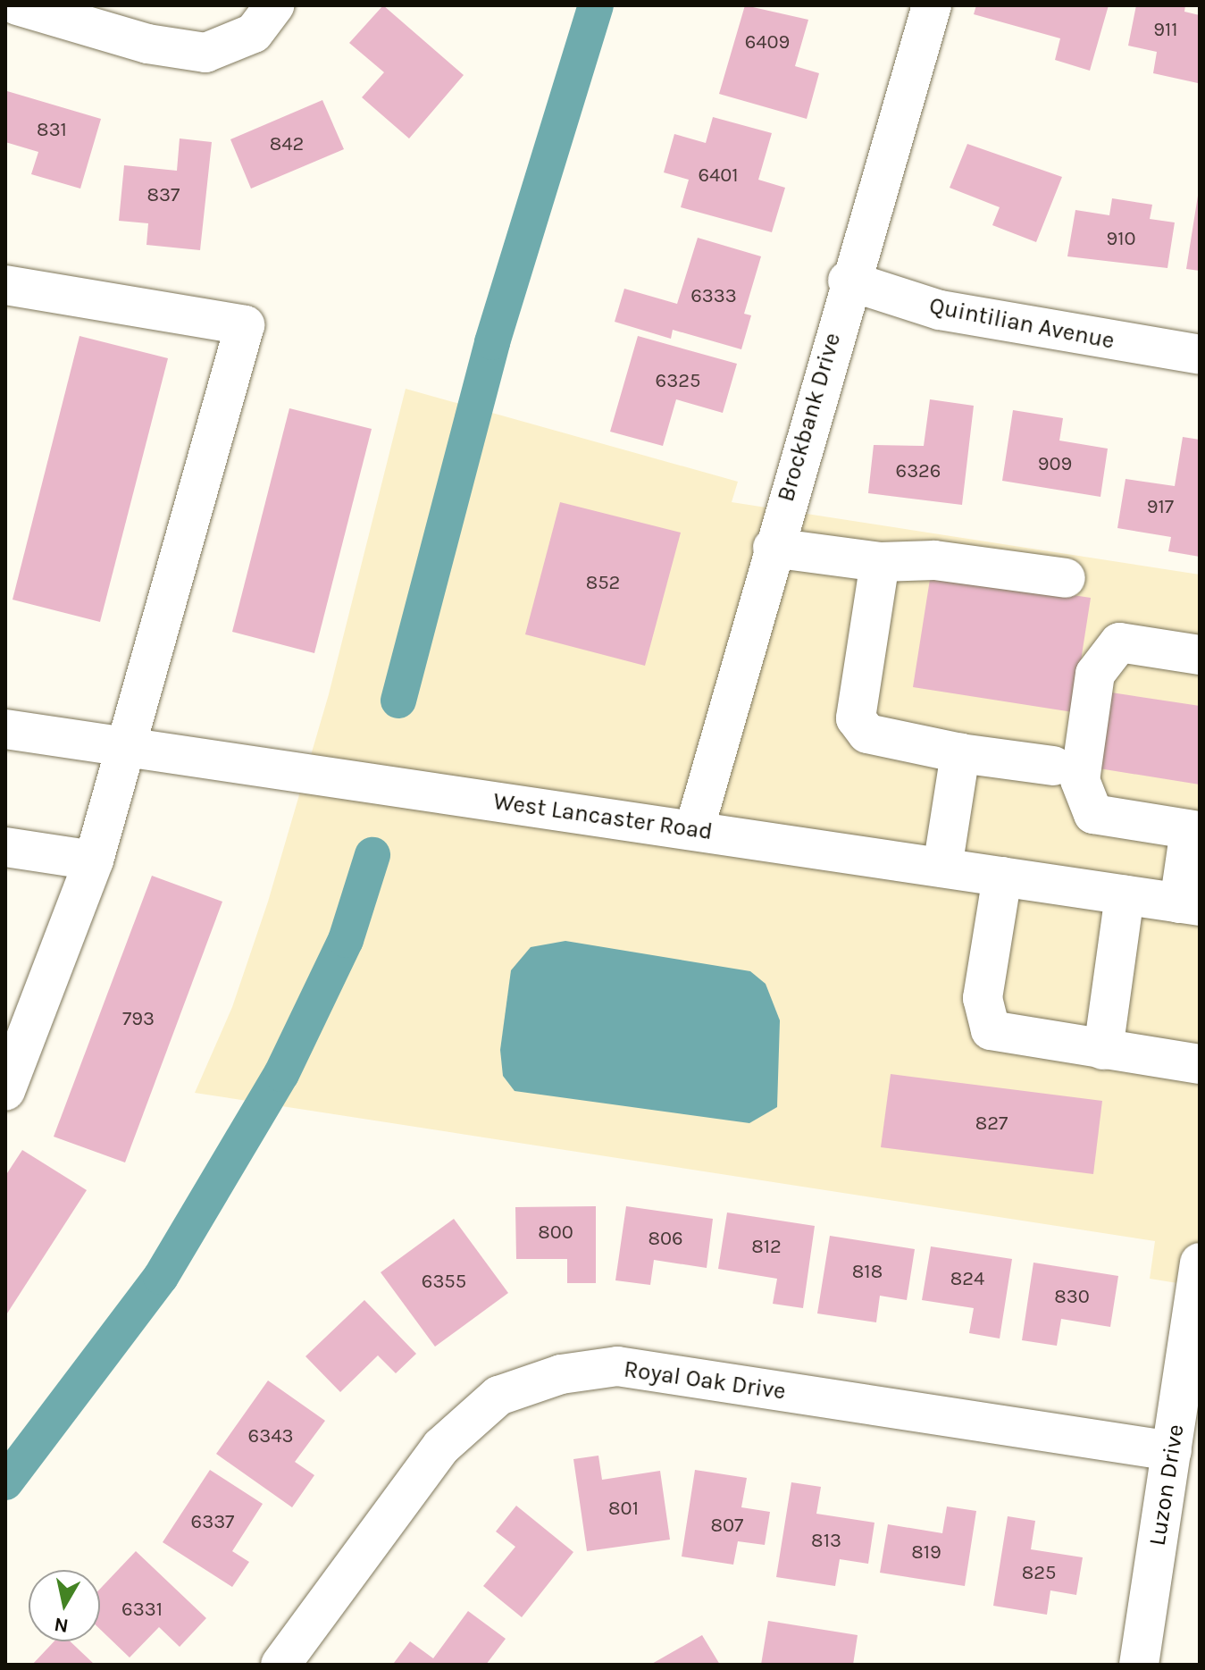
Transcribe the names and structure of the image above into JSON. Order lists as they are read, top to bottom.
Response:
{
  "streets": {
    "street": [
      "Quintilian Avenue",
      "Brockbank Drive",
      "West Lancaster Road",
      "Royal Oak Drive",
      "Luzon Drive"
    ]
  },
  "crossings": [
    ["Quintilian Avenue", "Brockbank Drive"],
    ["Brockbank Drive", "West Lancaster Road"],
    ["Royal Oak Drive", "Luzon Drive"]
  ],
  "house_numbers": [
    "911",
    "6409",
    "831",
    "842",
    "6401",
    "837",
    "910",
    "6333",
    "6325",
    "909",
    "6326",
    "917",
    "852",
    "793",
    "827",
    "800",
    "806",
    "812",
    "818",
    "824",
    "6355",
    "830",
    "6343",
    "801",
    "6337",
    "807",
    "813",
    "819",
    "825",
    "6331"
  ],
  "north": "bottom"
}
